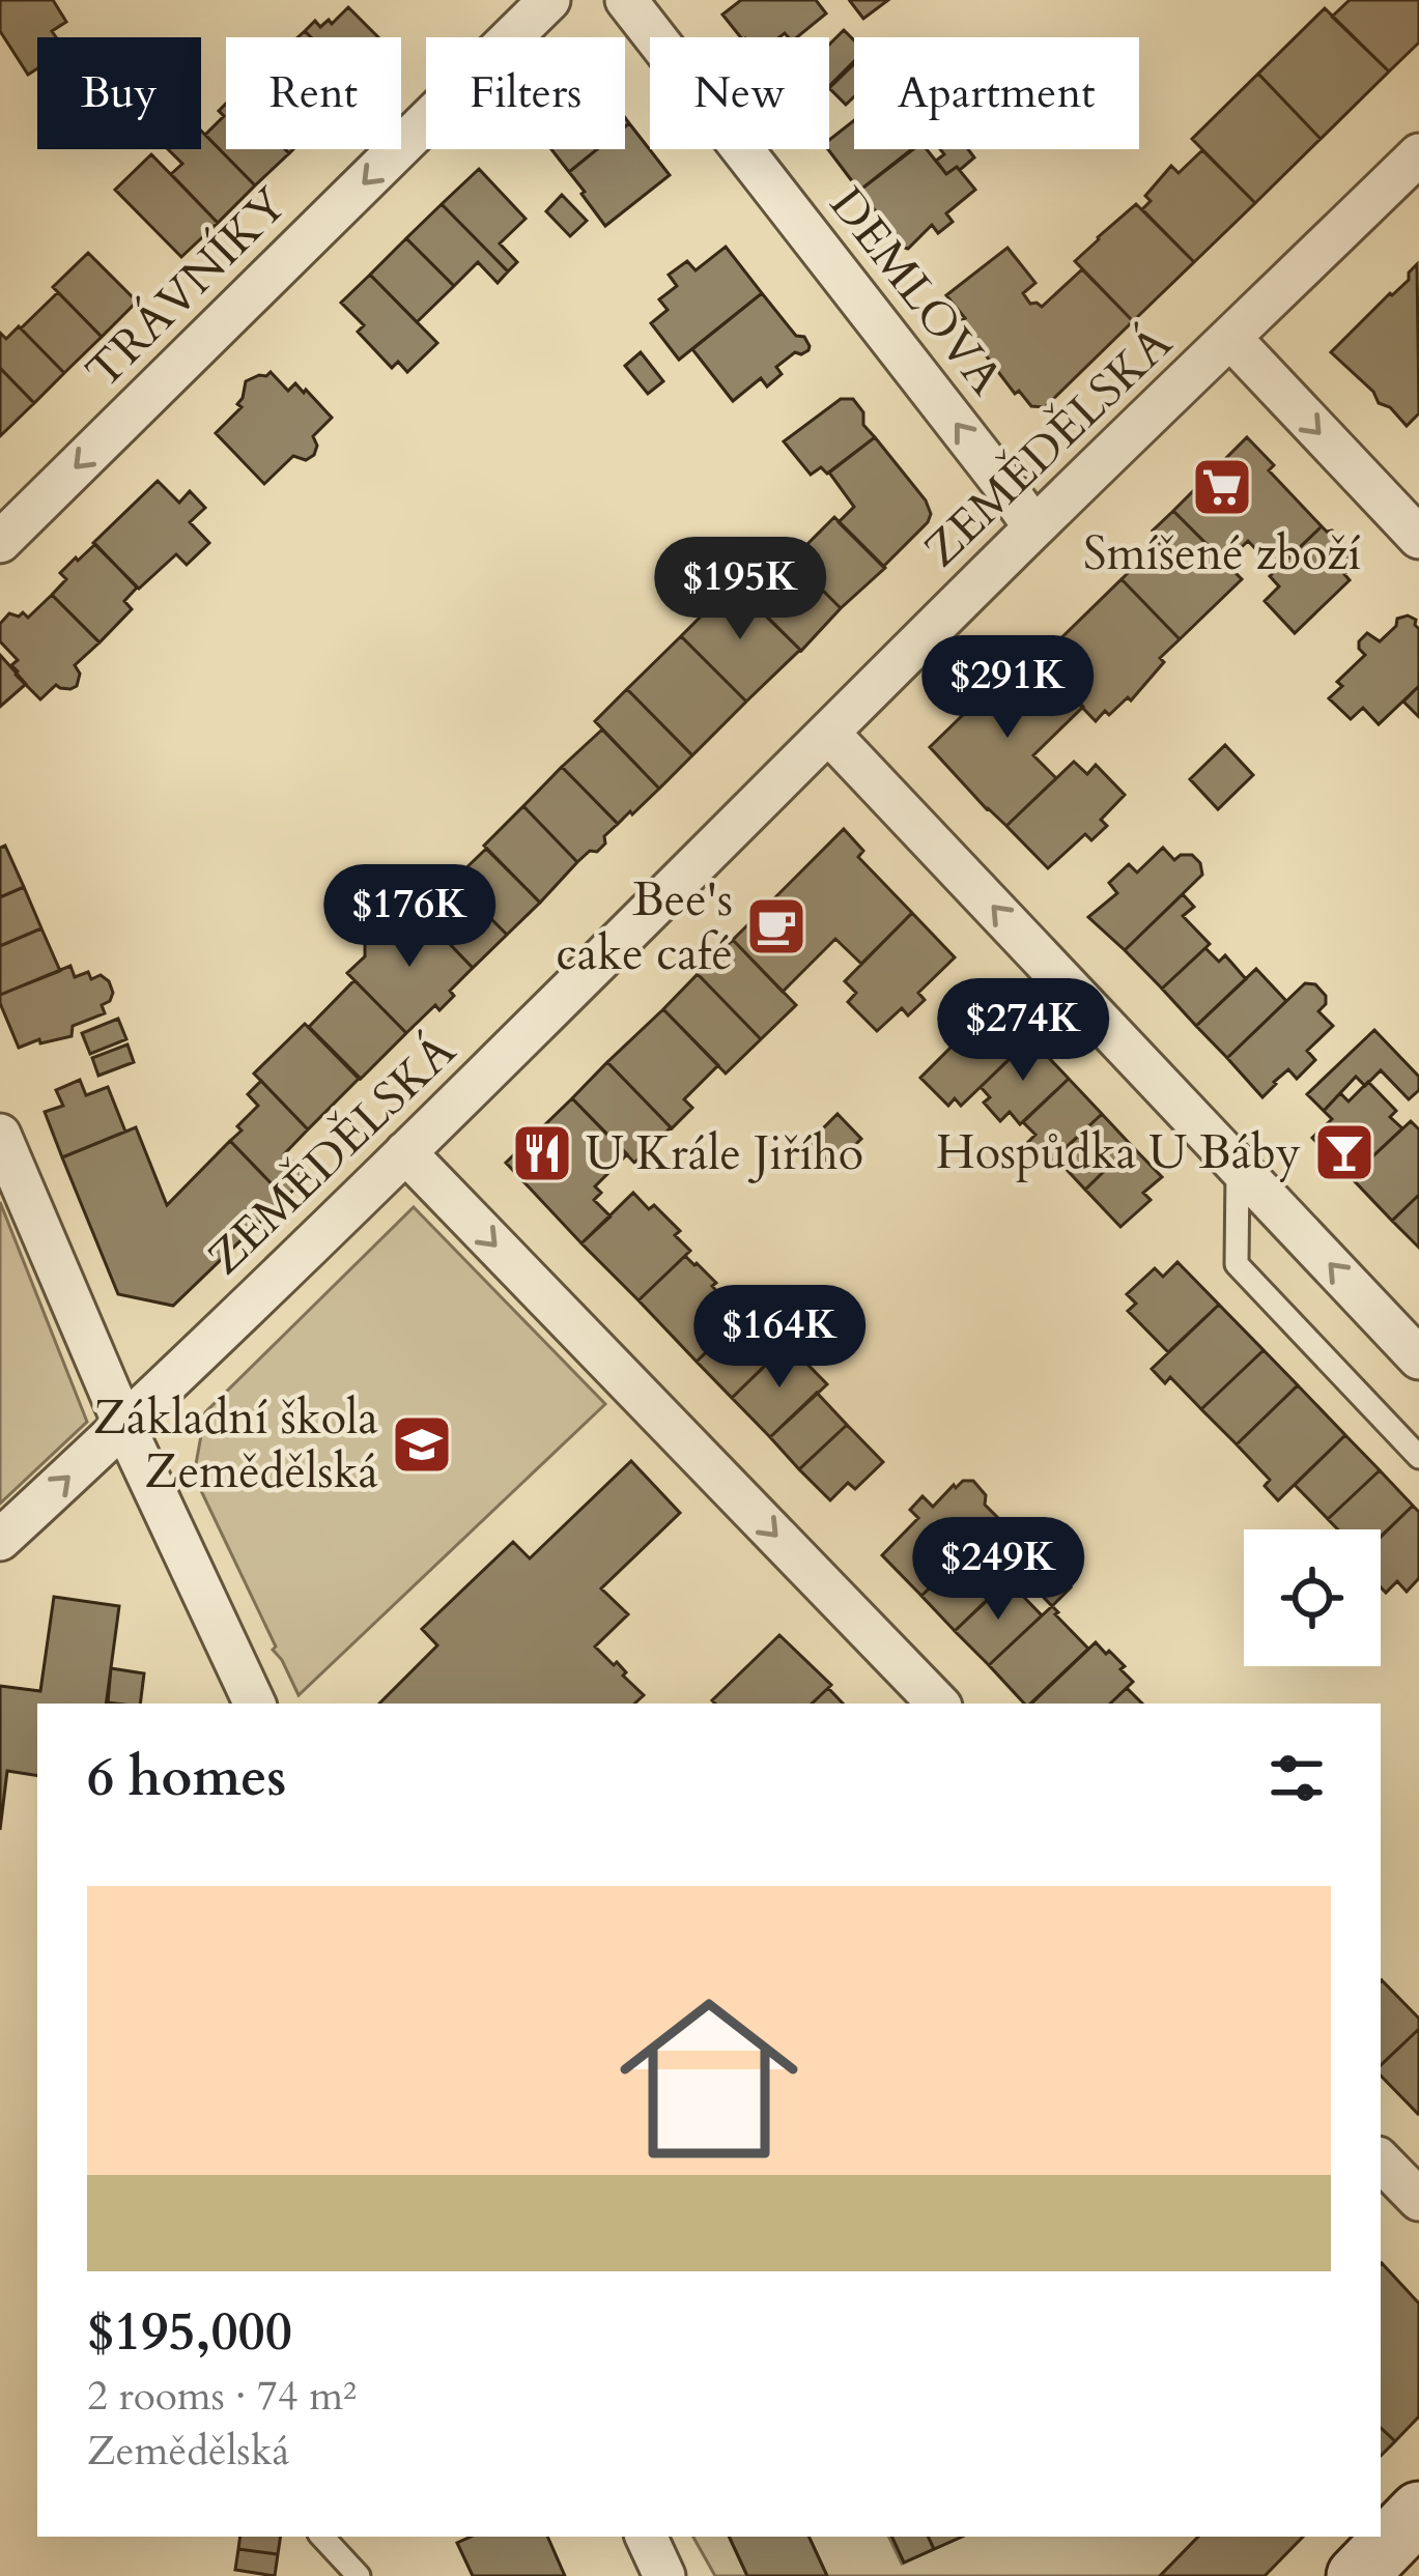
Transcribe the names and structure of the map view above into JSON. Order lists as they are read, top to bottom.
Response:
{
  "streets": {
    "street": ["TRÁVNÍKY", "DEMLOVA", "ZEMĚDĚLSKÁ"]
  },
  "crossings": [
    ["DEMLOVA", "ZEMĚDĚLSKÁ"]
  ],
  "one_way": ["TRÁVNÍKY", "DEMLOVA"],
  "places": {
    "supermarket": ["Smíšené zboží"],
    "cafe": ["Bee's cake café"],
    "bar": ["Hospůdka U Báby"],
    "restaurant": ["U Krále Jiřího"],
    "school or university": ["Základní škola Zemědělská"]
  },
  "page": {
    "chip": [
      "Buy",
      "Rent",
      "Filters",
      "New",
      "Apartment"
    ],
    "price": [
      "$195K",
      "$291K",
      "$176K",
      "$274K",
      "$164K",
      "$249K"
    ],
    "heading": "6 homes",
    "list": [
      {
        "name": "$195,000",
        "note": "2 rooms · 74 m² · Zemědělská"
      }
    ]
  }
}
